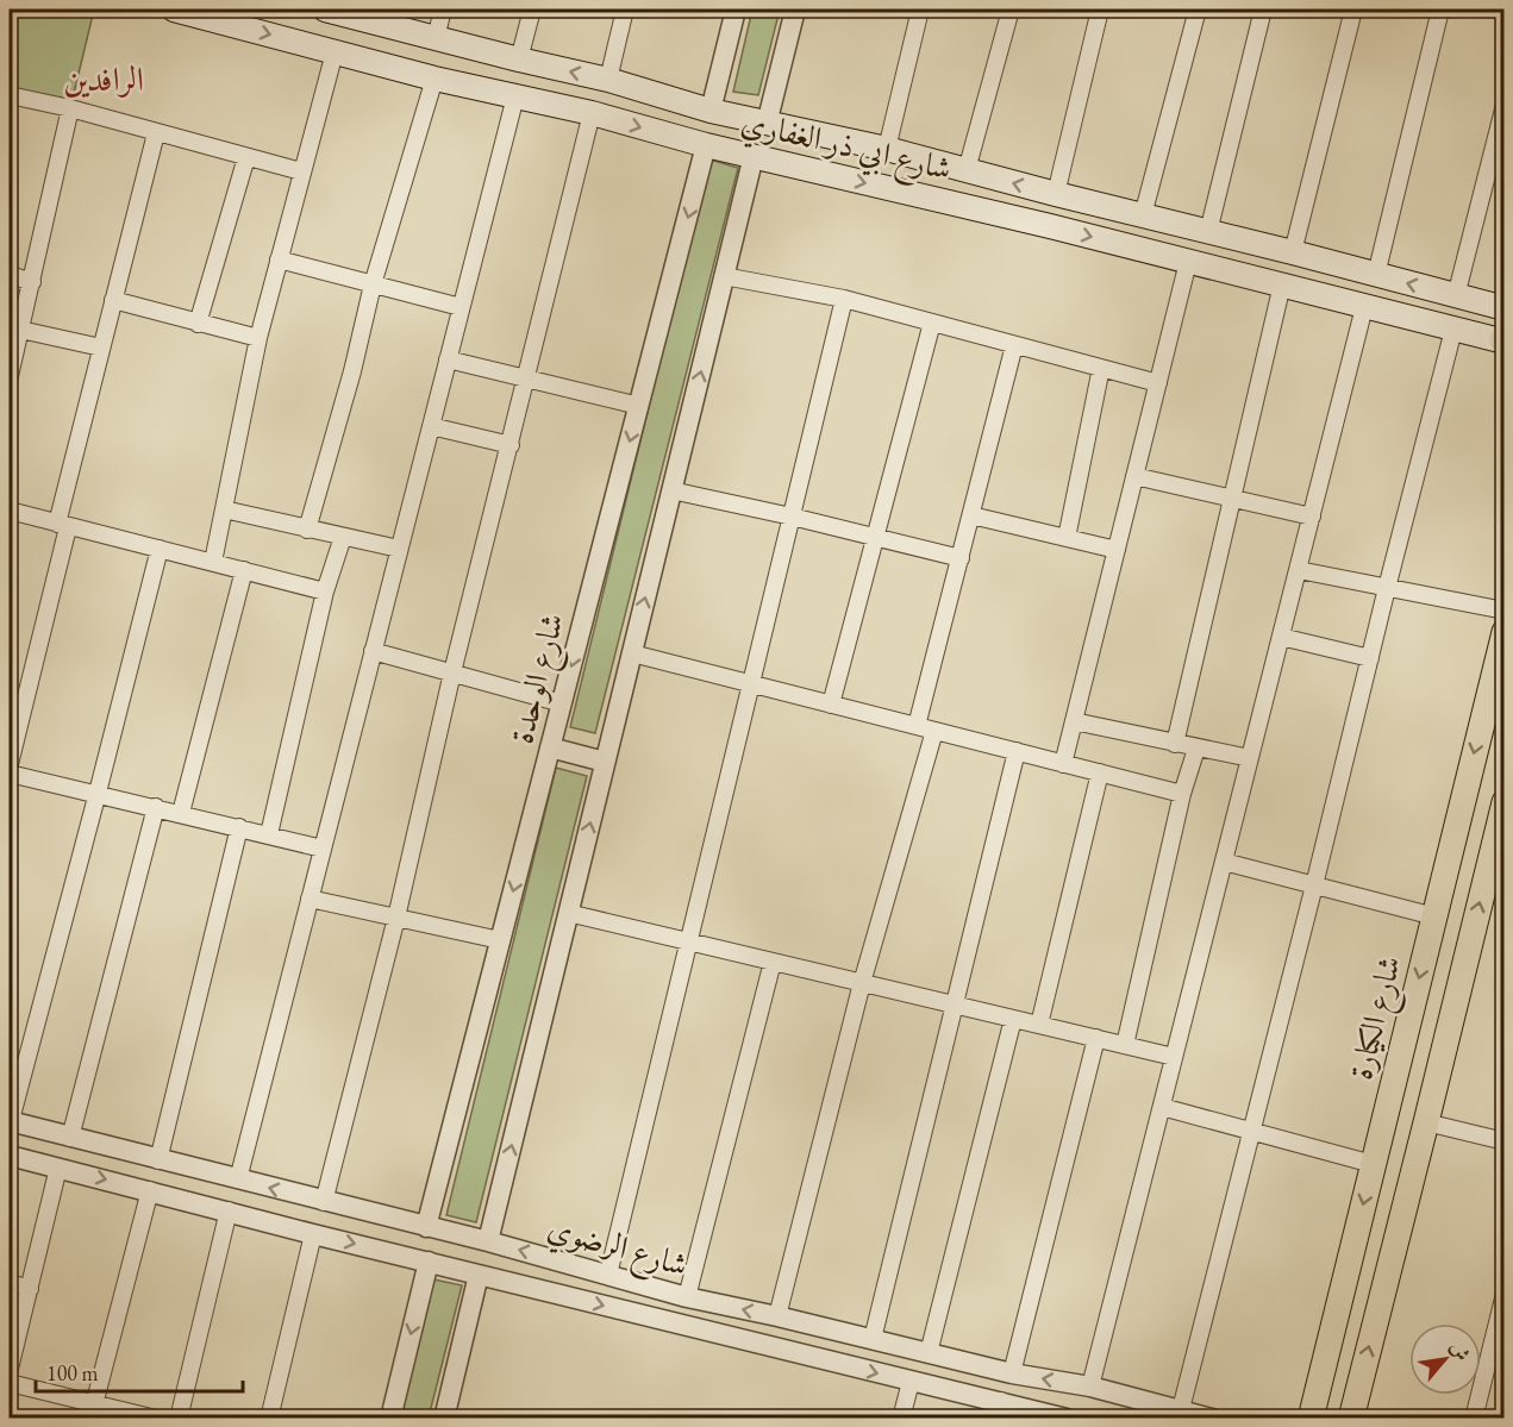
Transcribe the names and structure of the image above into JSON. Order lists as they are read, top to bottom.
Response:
{
  "streets": {
    "main road": ["شارع ابي ذر الغفاري", "شارع الكيارة"],
    "street": ["شارع الوحدة", "شارع الرضوي"]
  },
  "crossings": [
    ["شارع ابي ذر الغفاري", "شارع الوحدة"],
    ["شارع الوحدة", "شارع الرضوي"]
  ],
  "districts": ["الرافدين"],
  "scale_bar": "100 m",
  "north": "top right"
}
